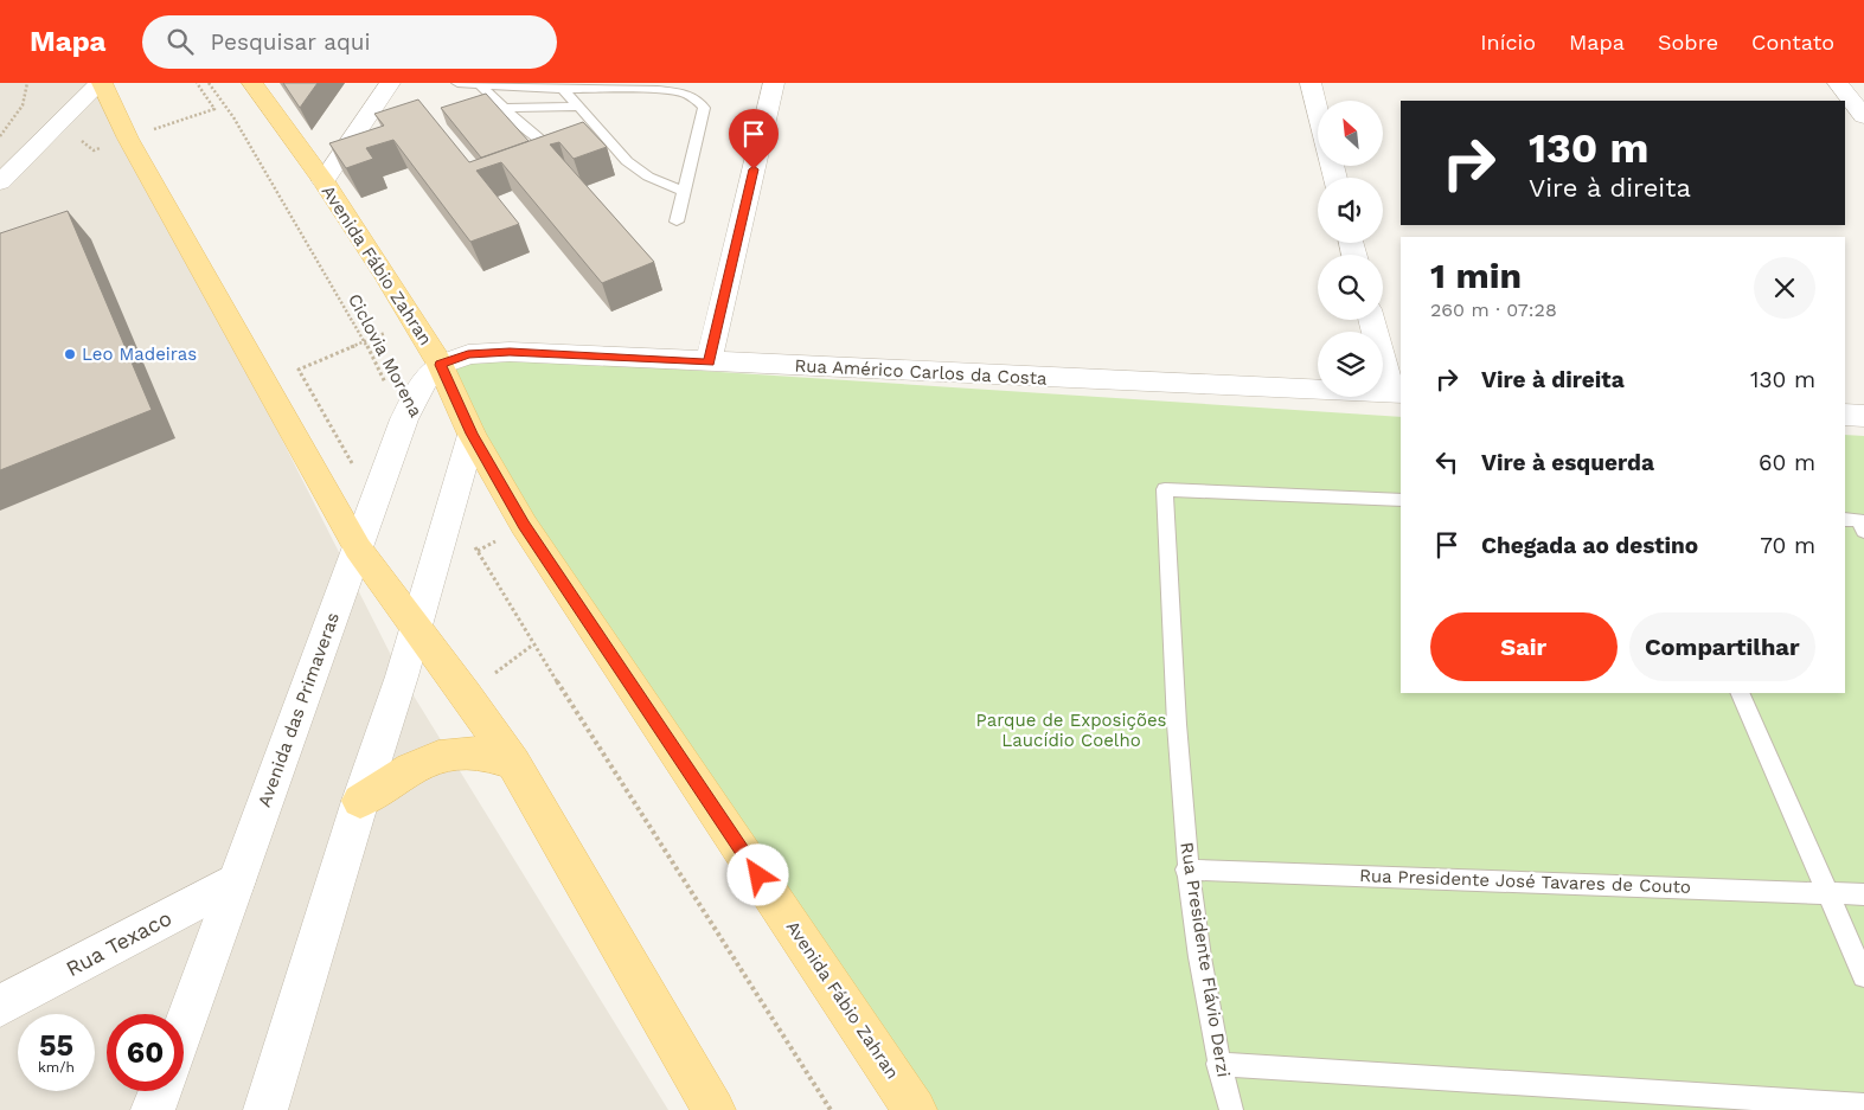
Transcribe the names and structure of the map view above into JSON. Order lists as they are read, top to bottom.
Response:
{
  "streets": {
    "main road": ["Avenida Fábio Zahran"],
    "street": ["Rua Américo Carlos da Costa", "Avenida das Primaveras", "Rua Texaco"],
    "lane": ["Rua Presidente José Tavares de Couto", "Rua Presidente Flávio Derzi"],
    "path": ["Ciclovia Morena"]
  },
  "crossings": [
    ["Avenida Fábio Zahran", "Rua Américo Carlos da Costa"],
    ["Avenida Fábio Zahran", "Avenida das Primaveras"],
    ["Ciclovia Morena", "Avenida das Primaveras"],
    ["Rua Américo Carlos da Costa", "Avenida das Primaveras"],
    ["Avenida das Primaveras", "Rua Texaco"],
    ["Rua Presidente José Tavares de Couto", "Rua Presidente Flávio Derzi"]
  ],
  "parks": ["Parque de Exposições Laucídio Coelho"],
  "places": ["Leo Madeiras"],
  "north": "top left",
  "page": {
    "header": "Mapa",
    "search": "Pesquisar aqui",
    "nav": [
      "Início",
      "Mapa",
      "Sobre",
      "Contato"
    ],
    "turn": ["130 m", "Vire à direita"],
    "heading": ["1 min", "260 m · 07:28"],
    "list": [
      {
        "name": "Vire à direita",
        "value": "130 m"
      },
      {
        "name": "Vire à esquerda",
        "value": "60 m"
      },
      {
        "name": "Chegada ao destino",
        "value": "70 m"
      }
    ],
    "buttons": ["Sair", "Compartilhar"],
    "speed": "55 km/h",
    "limit": "60"
  }
}
